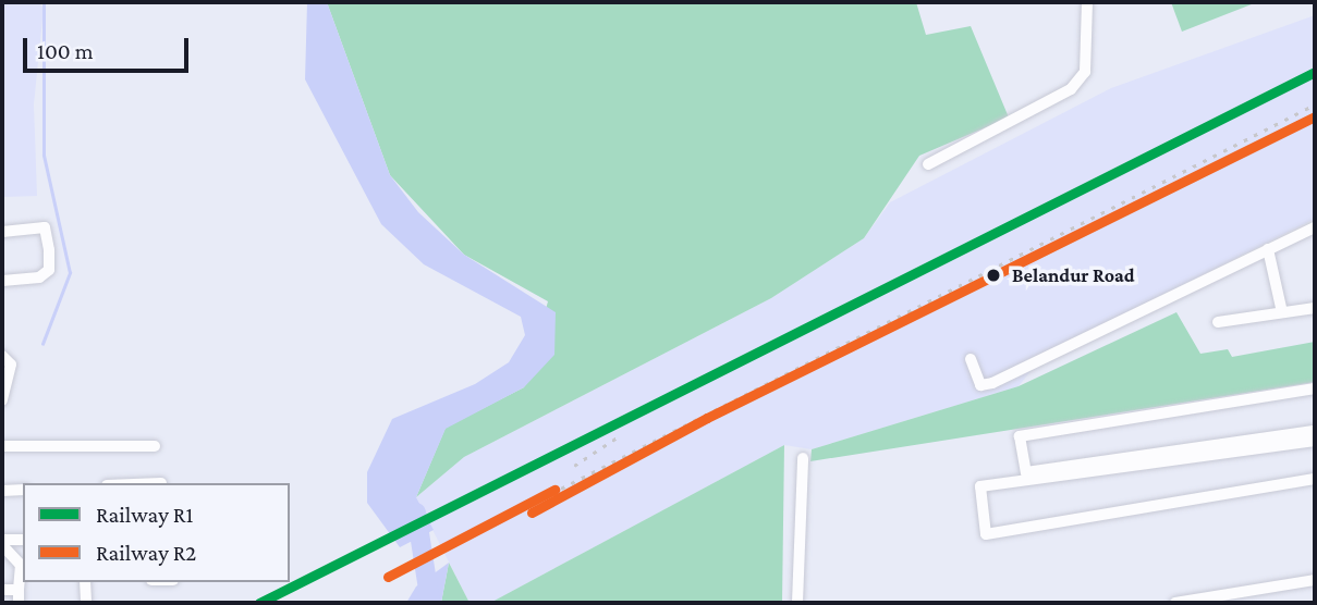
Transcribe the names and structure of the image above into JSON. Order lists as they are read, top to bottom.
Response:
{
  "places": ["Belandur Road"],
  "lines": ["rail line R1", "rail line R2"],
  "legend": ["Railway R1", "Railway R2"],
  "scale_bar": "100 m"
}
